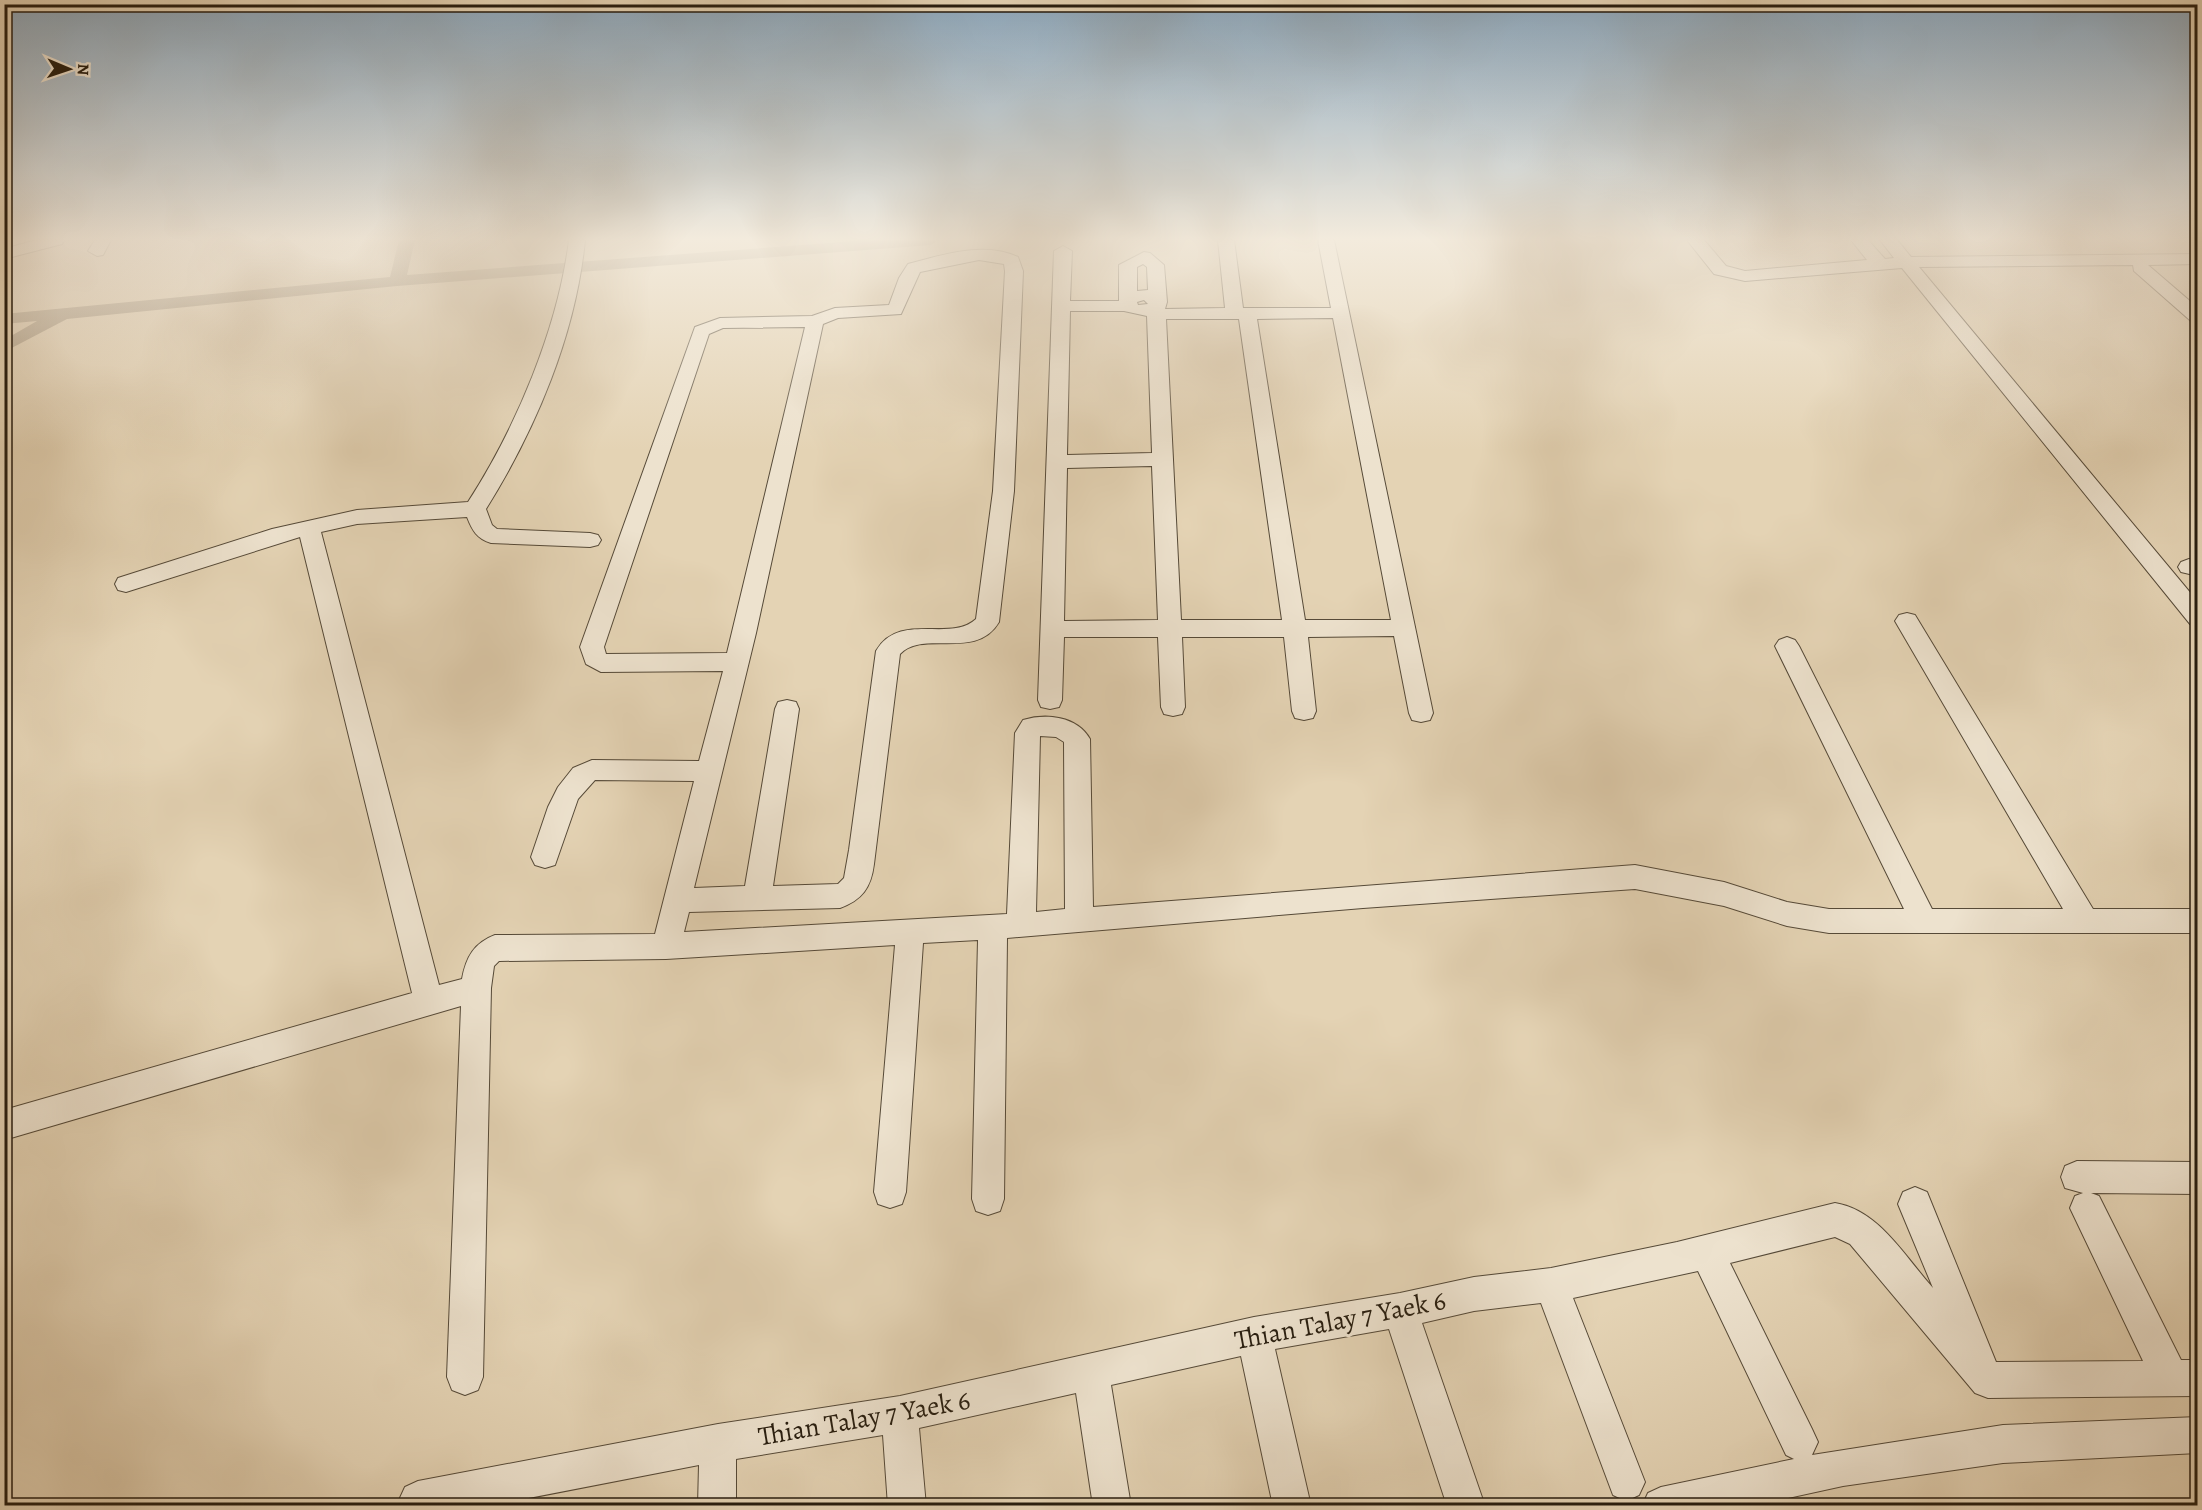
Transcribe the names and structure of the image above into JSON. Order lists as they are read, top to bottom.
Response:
{
  "streets": {
    "street": ["Thian Talay 7 Yaek 6"]
  },
  "north": "right"
}
